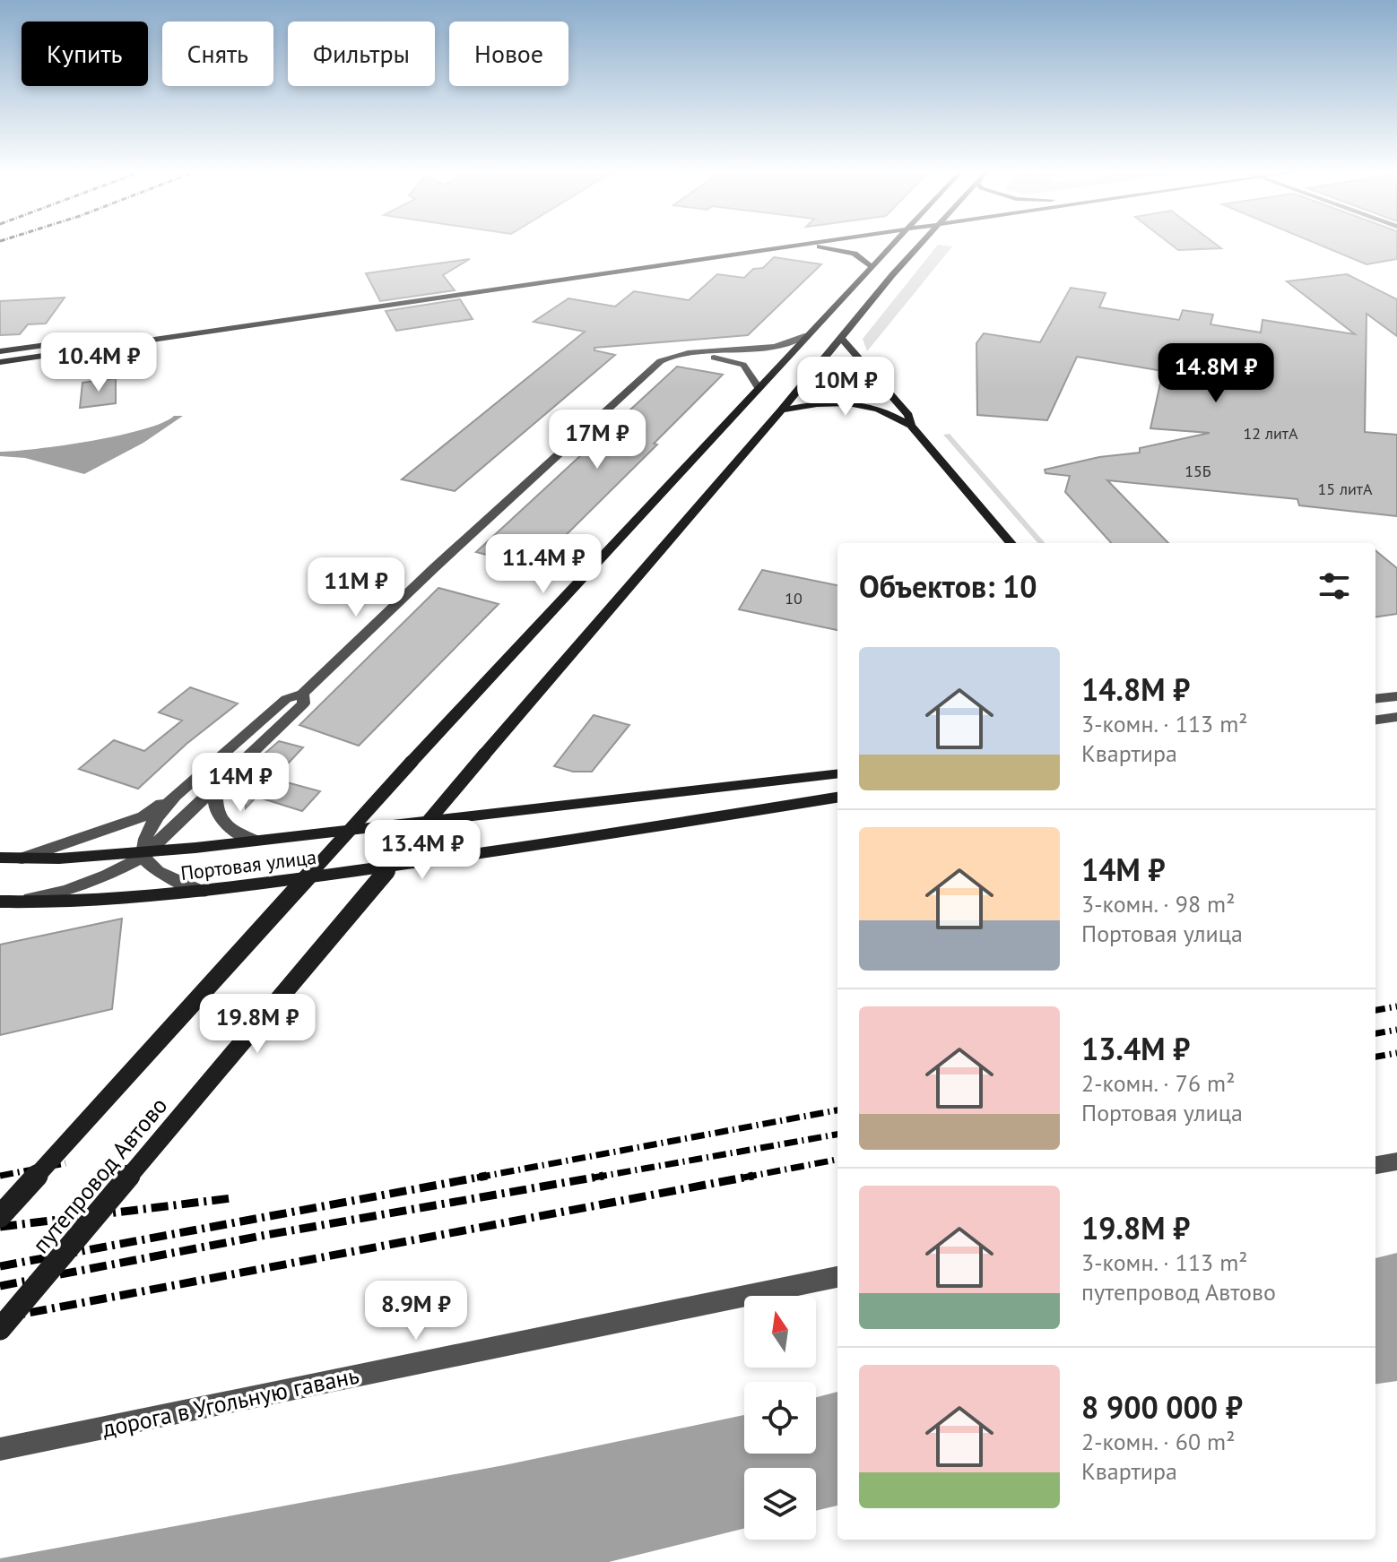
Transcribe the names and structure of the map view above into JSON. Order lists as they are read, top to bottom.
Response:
{
  "streets": {
    "street": ["Портовая улица", "путепровод Автово", "дорога в Угольную гавань"]
  },
  "house_numbers": [
    "12 литА",
    "15Б",
    "15 литА",
    "10"
  ],
  "north": "top",
  "page": {
    "chip": [
      "Купить",
      "Снять",
      "Фильтры",
      "Новое"
    ],
    "price": [
      "10.4M ₽",
      "14.8M ₽",
      "10M ₽",
      "17M ₽",
      "11.4M ₽",
      "11M ₽",
      "14M ₽",
      "13.4M ₽",
      "19.8M ₽",
      "8.9M ₽"
    ],
    "heading": "Объектов: 10",
    "list": [
      {
        "name": "14.8M ₽",
        "note": "3-комн. · 113 m² · Квартира"
      },
      {
        "name": "14M ₽",
        "note": "3-комн. · 98 m² · Портовая улица"
      },
      {
        "name": "13.4M ₽",
        "note": "2-комн. · 76 m² · Портовая улица"
      },
      {
        "name": "19.8M ₽",
        "note": "3-комн. · 113 m² · путепровод Автово"
      },
      {
        "name": "8 900 000 ₽",
        "note": "2-комн. · 60 m² · Квартира"
      }
    ]
  }
}
